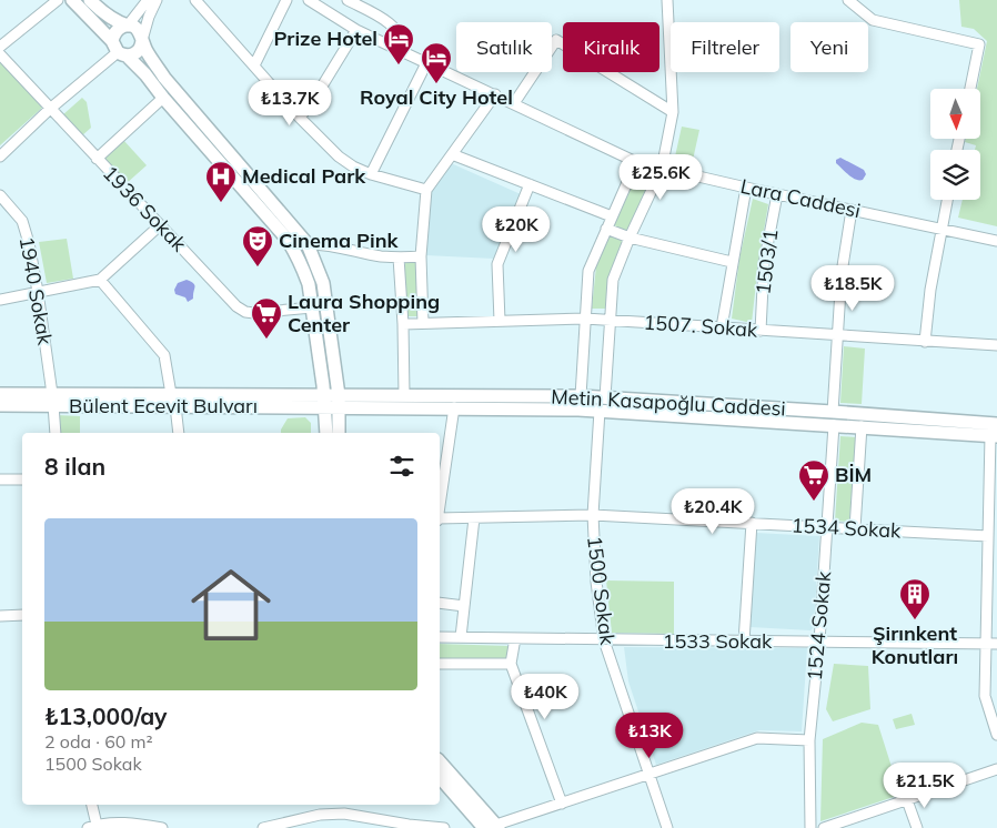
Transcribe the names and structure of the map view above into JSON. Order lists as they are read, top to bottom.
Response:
{
  "streets": {
    "main road": ["Metin Kasapoğlu Caddesi", "Bülent Ecevit Bulvarı"],
    "street": [
      "Lara Caddesi",
      "1936 Sokak",
      "1503/1",
      "1940 Sokak",
      "1507. Sokak",
      "1534 Sokak",
      "1500 Sokak",
      "1524 Sokak",
      "1533 Sokak"
    ]
  },
  "crossings": [
    ["Lara Caddesi", "1503/1"],
    ["Lara Caddesi", "1524 Sokak"],
    ["1503/1", "1507. Sokak"],
    ["1940 Sokak", "Bülent Ecevit Bulvarı"],
    ["1507. Sokak", "1524 Sokak"],
    ["Metin Kasapoğlu Caddesi", "Bülent Ecevit Bulvarı"],
    ["Metin Kasapoğlu Caddesi", "1500 Sokak"],
    ["Metin Kasapoğlu Caddesi", "1524 Sokak"],
    ["1534 Sokak", "1500 Sokak"],
    ["1534 Sokak", "1524 Sokak"],
    ["1500 Sokak", "1533 Sokak"],
    ["1524 Sokak", "1533 Sokak"]
  ],
  "places": {
    "hotel": ["Prize Hotel", "Royal City Hotel"],
    "hospital": ["Medical Park"],
    "theatre": ["Cinema Pink"],
    "supermarket": ["Laura Shopping Center", "BİM"],
    "building": ["Şirınkent Konutları"]
  },
  "north": "bottom",
  "page": {
    "chip": [
      "Satılık",
      "Kiralık",
      "Filtreler",
      "Yeni"
    ],
    "price": [
      "₺13.7K",
      "₺25.6K",
      "₺20K",
      "₺18.5K",
      "₺20.4K",
      "₺40K",
      "₺13K",
      "₺21.5K"
    ],
    "heading": "8 ilan",
    "list": [
      {
        "name": "₺13,000/ay",
        "note": "2 oda · 60 m² · 1500 Sokak"
      }
    ]
  }
}
